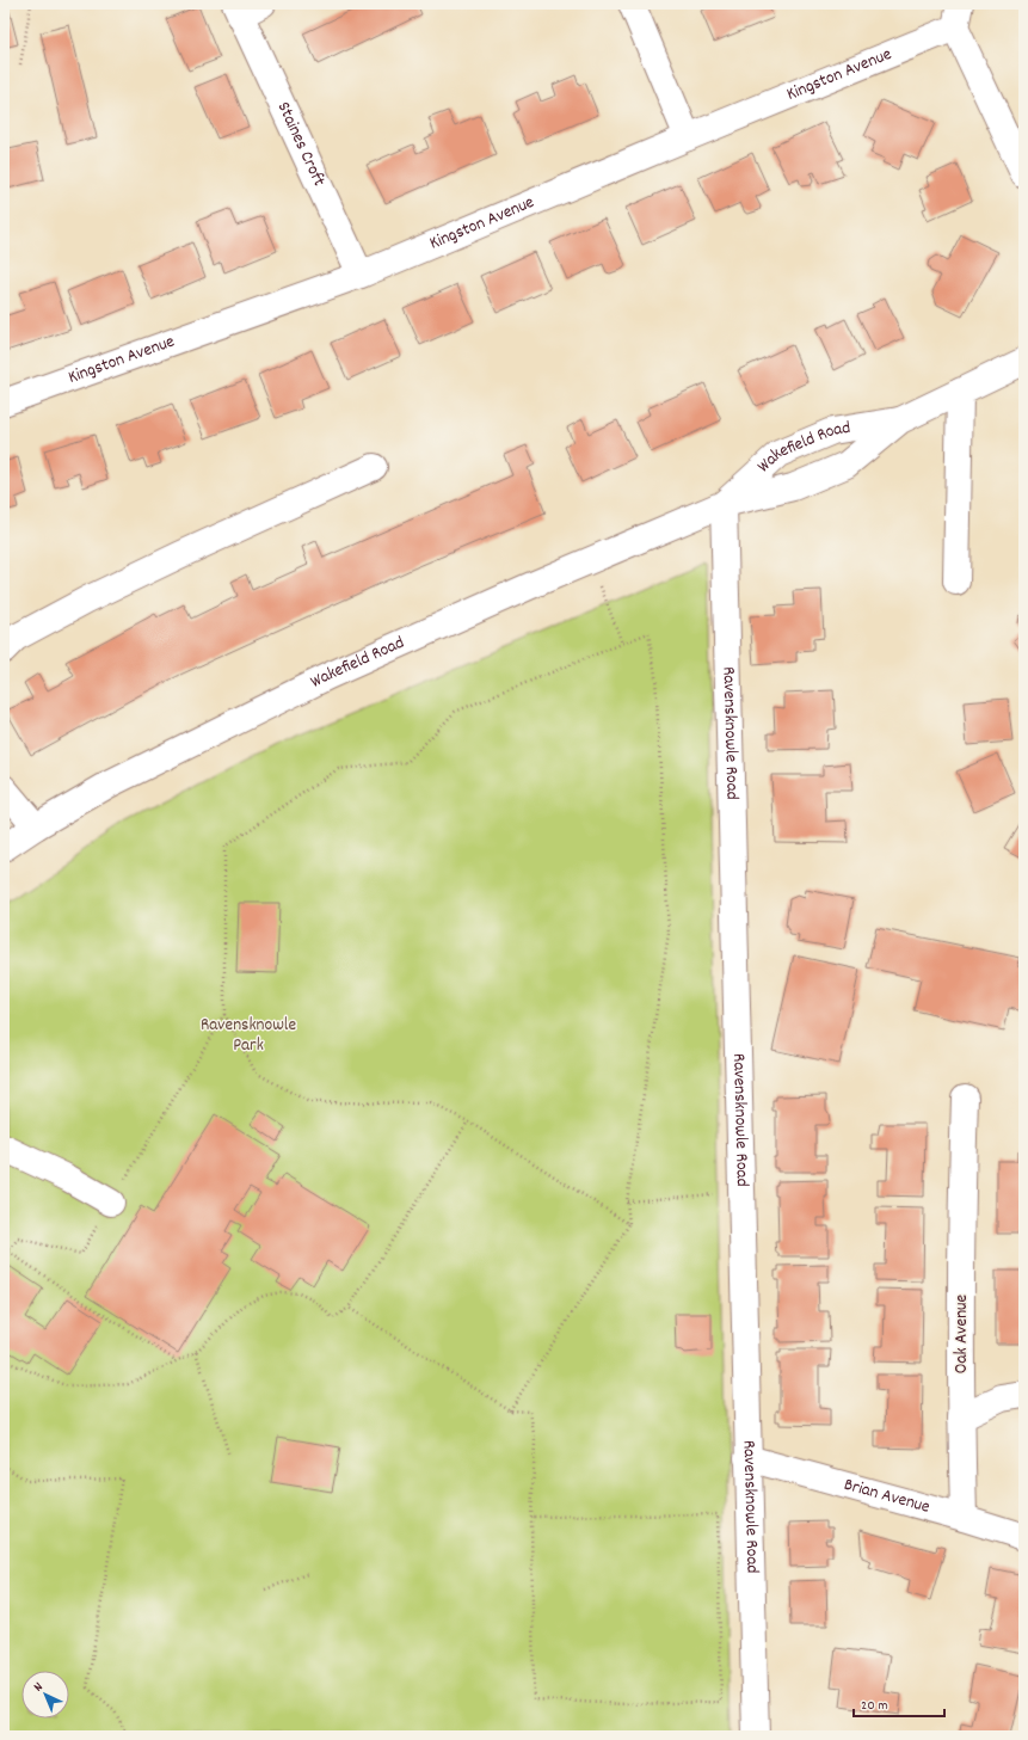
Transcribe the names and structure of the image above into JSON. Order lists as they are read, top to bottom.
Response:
{
  "streets": {
    "main road": [
      "Kingston Avenue",
      "Staines Croft",
      "Wakefield Road",
      "Ravensknowle Road",
      "Oak Avenue",
      "Brian Avenue"
    ]
  },
  "crossings": [
    ["Kingston Avenue", "Staines Croft"],
    ["Wakefield Road", "Ravensknowle Road"],
    ["Ravensknowle Road", "Brian Avenue"],
    ["Oak Avenue", "Brian Avenue"]
  ],
  "parks": ["Ravensknowle Park"],
  "scale_bar": "20 m",
  "north": "top left"
}
